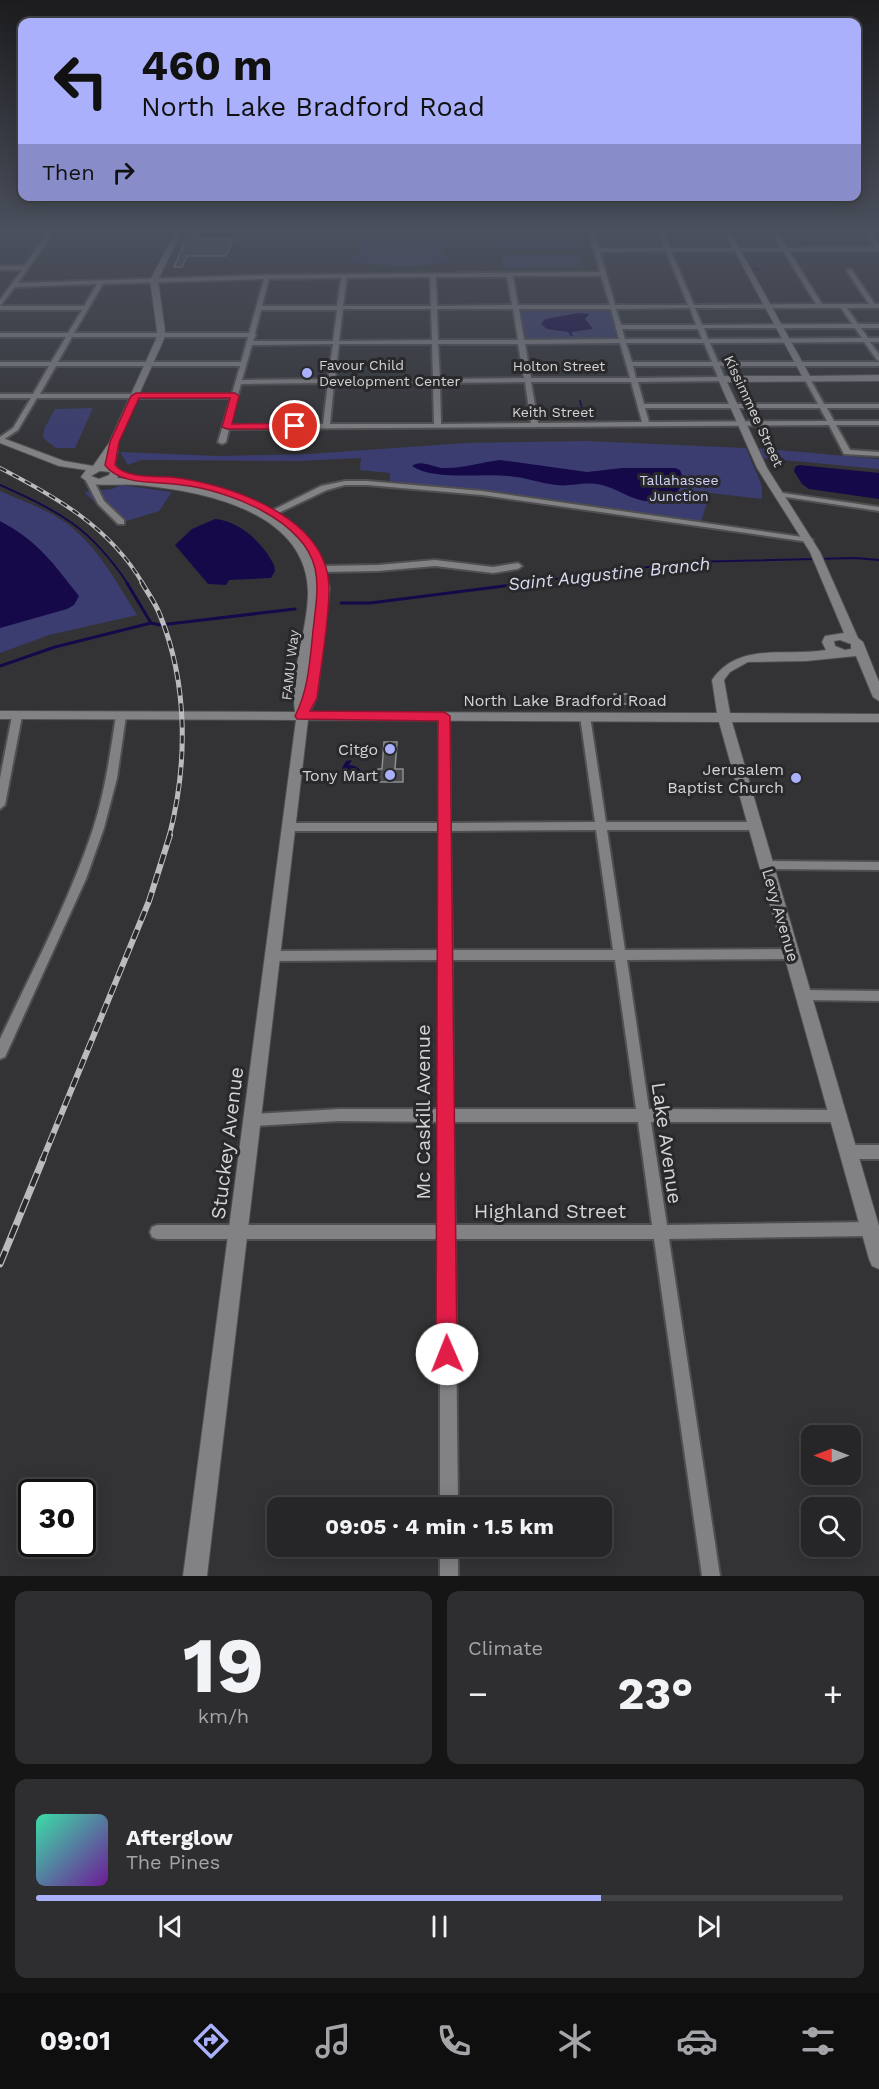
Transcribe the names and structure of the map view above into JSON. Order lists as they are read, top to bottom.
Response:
{
  "streets": {
    "street": [
      "Holton Street",
      "Kissimmee Street",
      "Keith Street",
      "FAMU Way",
      "North Lake Bradford Road",
      "Levy Avenue",
      "Mc Caskill Avenue",
      "Stuckey Avenue",
      "Lake Avenue",
      "Highland Street"
    ]
  },
  "crossings": [
    ["Holton Street", "Kissimmee Street"],
    ["Kissimmee Street", "Keith Street"],
    ["Kissimmee Street", "North Lake Bradford Road"],
    ["Kissimmee Street", "Levy Avenue"],
    ["FAMU Way", "North Lake Bradford Road"],
    ["FAMU Way", "Stuckey Avenue"],
    ["North Lake Bradford Road", "Levy Avenue"],
    ["North Lake Bradford Road", "Mc Caskill Avenue"],
    ["North Lake Bradford Road", "Stuckey Avenue"],
    ["North Lake Bradford Road", "Lake Avenue"],
    ["Levy Avenue", "Highland Street"],
    ["Mc Caskill Avenue", "Highland Street"],
    ["Stuckey Avenue", "Highland Street"],
    ["Lake Avenue", "Highland Street"]
  ],
  "water": ["Saint Augustine Branch"],
  "parks": ["Tallahassee Junction"],
  "places": [
    "Favour Child Development Center",
    "Citgo",
    "Tony Mart",
    "Jerusalem Baptist Church"
  ],
  "north": "left",
  "page": {
    "turn": ["460 m", "North Lake Bradford Road"],
    "then": "Then",
    "limit": "30",
    "trip": "09:05 · 4 min · 1.5 km",
    "tile": [
      ["19", "km/h"],
      "Climate"
    ],
    "heat": ["−", "23°", "+"],
    "song": ["Afterglow", "The Pines"],
    "tabs": "09:01"
  }
}
